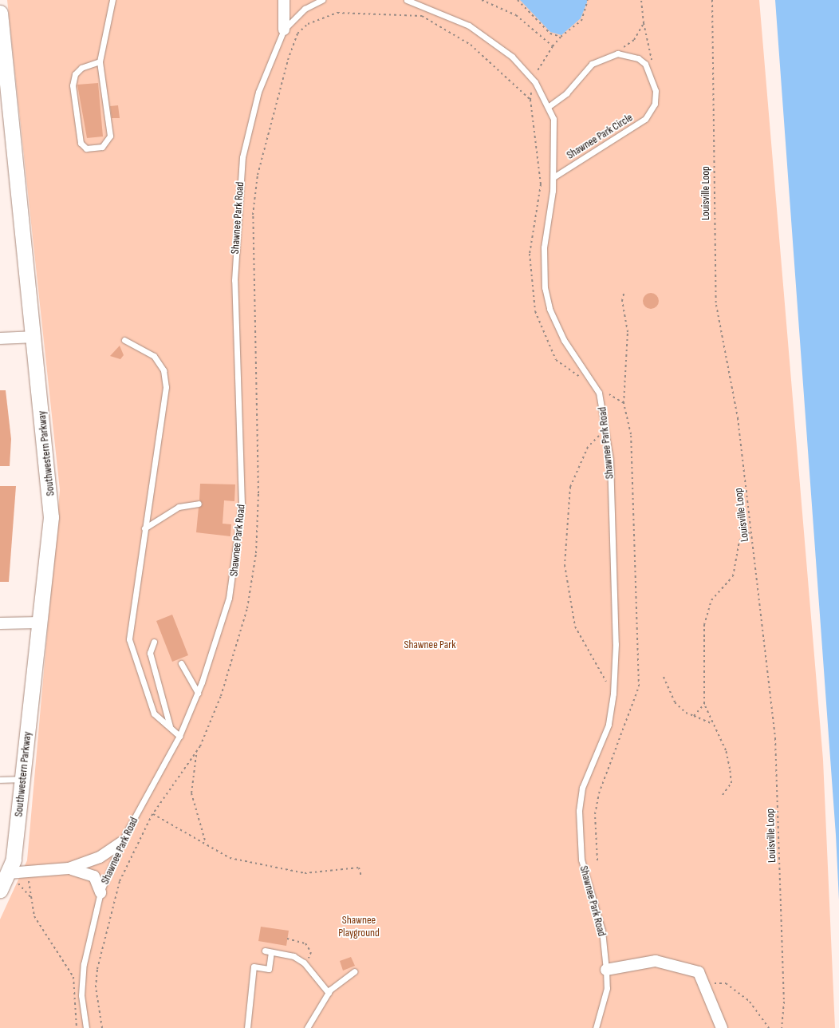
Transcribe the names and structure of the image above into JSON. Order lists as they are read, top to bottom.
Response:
{
  "streets": {
    "street": ["Shawnee Park Road", "Southwestern Parkway"],
    "lane": ["Shawnee Park Circle"],
    "path": ["Louisville Loop"]
  },
  "crossings": [
    ["Shawnee Park Circle", "Shawnee Park Road"]
  ],
  "parks": ["Shawnee Park", "Shawnee Playground"]
}
